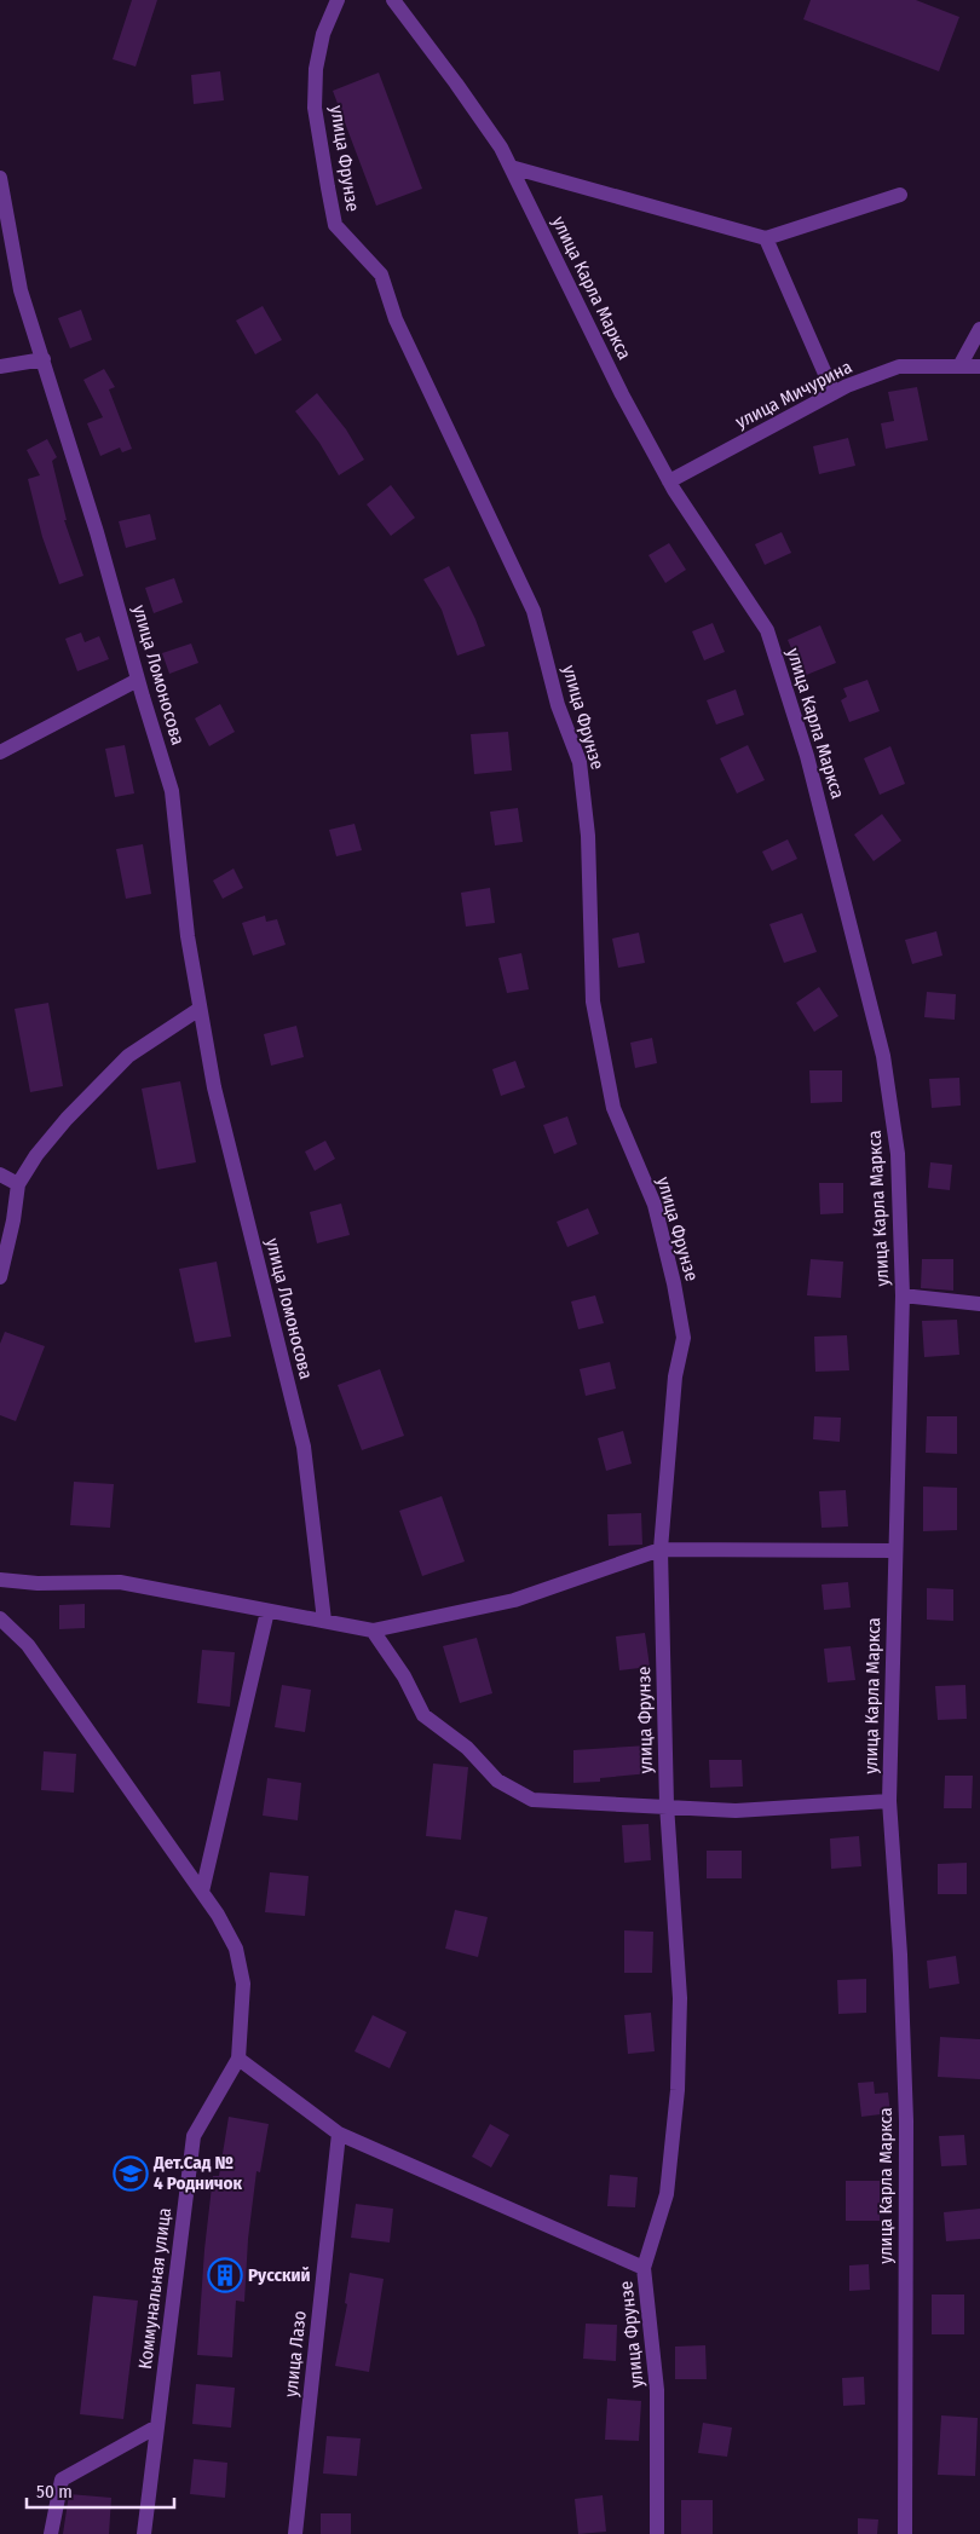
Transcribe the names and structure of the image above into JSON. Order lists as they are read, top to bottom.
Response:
{
  "streets": {
    "street": [
      "улица Фрунзе",
      "улица Карла Маркса",
      "улица Мичурина",
      "улица Ломоносова",
      "Коммунальная улица",
      "улица Лазо"
    ]
  },
  "crossings": [
    ["улица Карла Маркса", "улица Мичурина"]
  ],
  "places": {
    "school or university": ["Дет.Сад № 4 Родничок"],
    "building": ["Русский"]
  },
  "scale_bar": "50 m"
}
